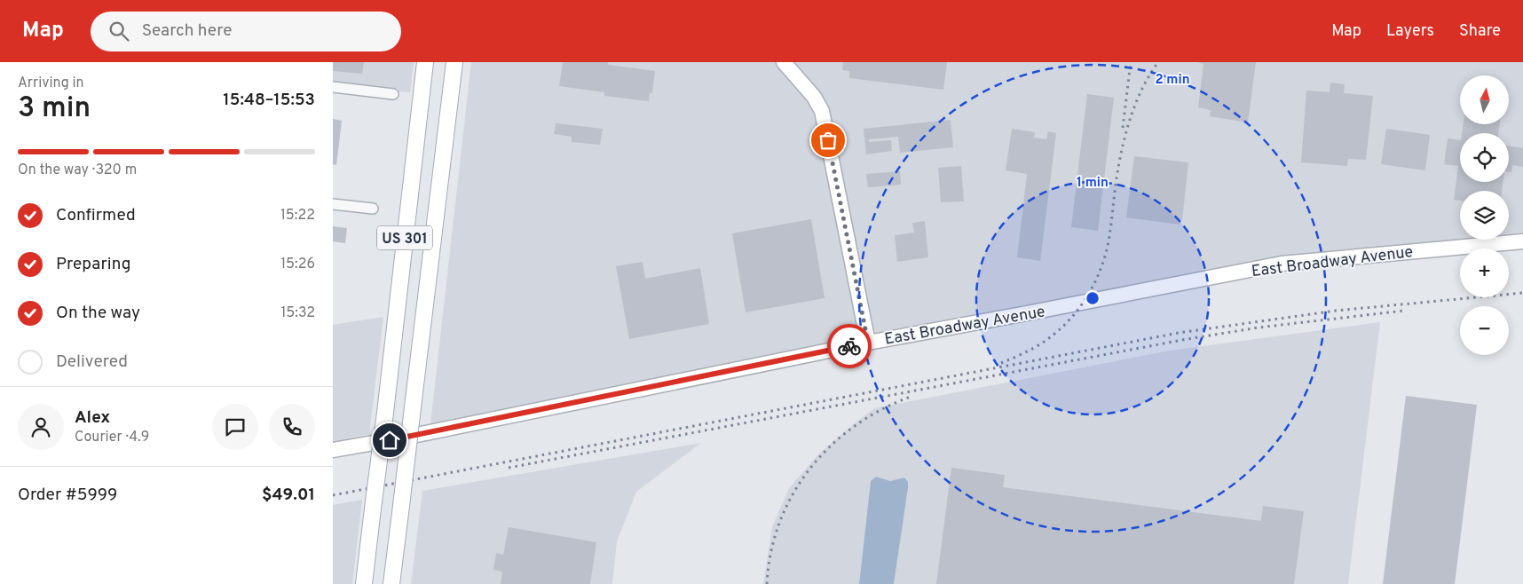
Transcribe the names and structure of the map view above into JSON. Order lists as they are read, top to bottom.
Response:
{
  "streets": {
    "main road": ["US 301", "East Broadway Avenue"]
  },
  "north": "top",
  "page": {
    "header": "Map",
    "search": "Search here",
    "nav": ["Map", "Layers", "Share"],
    "heading": ["3 min", "Arriving in", "15:48–15:53"],
    "panel": [
      "Alex",
      "Courier · 4.9",
      "Order #5999",
      "$49.01"
    ],
    "map_buttons": ["+", "−"],
    "bar": "On the way · 320 m",
    "list": [
      ["Confirmed", "15:22"],
      ["Preparing", "15:26"],
      ["On the way", "15:32"],
      "Delivered"
    ]
  },
  "rings": ["2 min", "1 min"]
}
